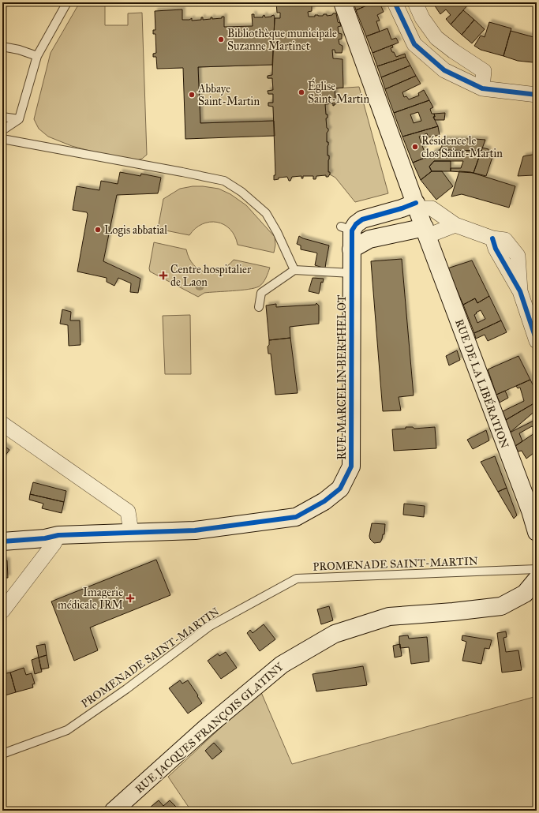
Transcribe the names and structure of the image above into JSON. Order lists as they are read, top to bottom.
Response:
{
  "streets": {
    "main road": ["RUE MARCELIN BERTHELOT", "RUE DE LA LIBÉRATION", "RUE JACQUES FRANÇOIS GLATINY"],
    "lane": ["PROMENADE SAINT-MARTIN"]
  },
  "crossings": [
    ["RUE MARCELIN BERTHELOT", "RUE DE LA LIBÉRATION"]
  ],
  "places": {
    "other": [
      "Bibliothèque municipale Suzanne Martinet",
      "Église Saint-Martin",
      "Abbaye Saint-Martin",
      "Résidence le clos Saint-Martin",
      "Logis abbatial"
    ],
    "health": ["Centre hospitalier de Laon", "Imagerie médicale IRM"]
  }
}
